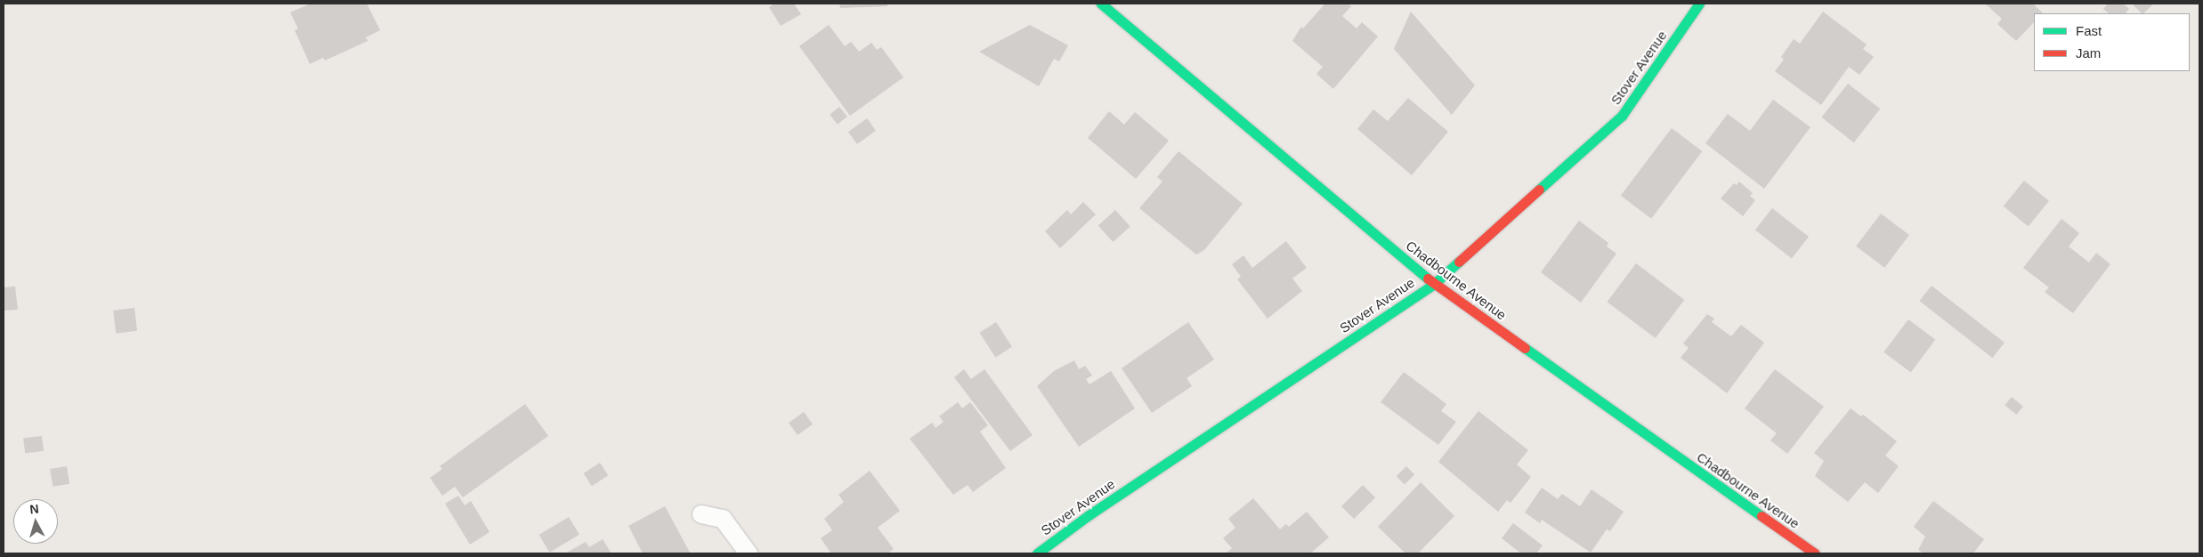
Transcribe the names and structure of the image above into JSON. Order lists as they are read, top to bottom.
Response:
{
  "streets": {
    "street": ["Stover Avenue", "Chadbourne Avenue"]
  },
  "crossings": [
    ["Stover Avenue", "Chadbourne Avenue"]
  ],
  "legend": ["Fast", "Jam"],
  "north": "top"
}
